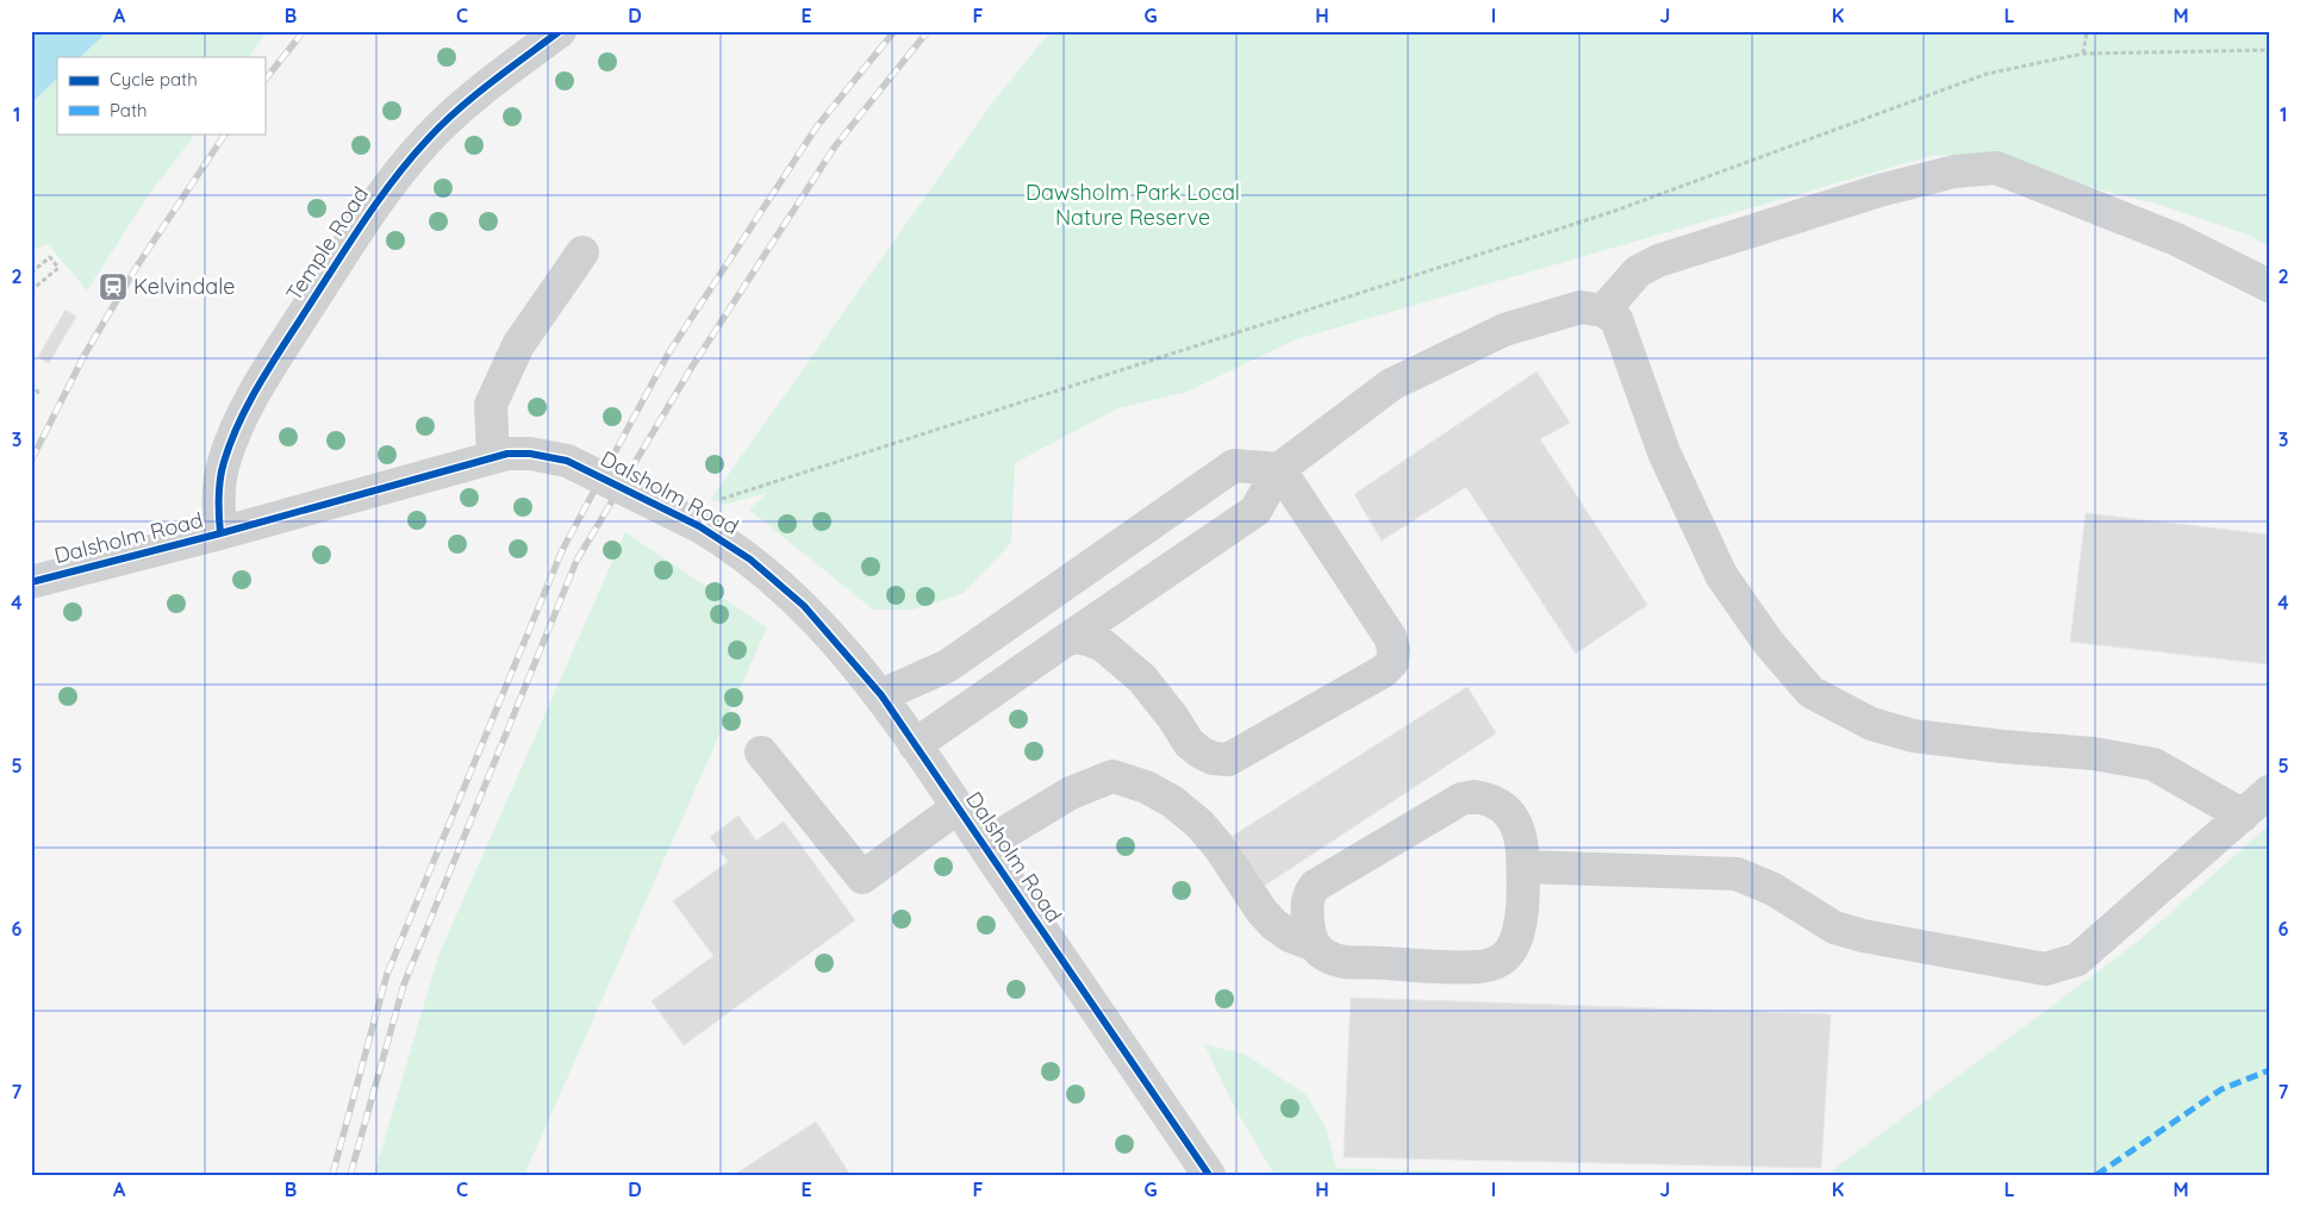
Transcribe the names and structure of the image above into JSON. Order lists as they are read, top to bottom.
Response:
{
  "streets": {
    "street": ["Temple Road", "Dalsholm Road"]
  },
  "crossings": [
    ["Temple Road", "Dalsholm Road"]
  ],
  "parks": ["Dawsholm Park Local Nature Reserve"],
  "places": {
    "station": ["Kelvindale"]
  },
  "legend": ["Cycle path", "Path"],
  "grid": {
    "columns": [
      "A",
      "B",
      "C",
      "D",
      "E",
      "F",
      "G",
      "H",
      "I",
      "J",
      "K",
      "L",
      "M"
    ],
    "rows": [
      "1",
      "2",
      "3",
      "4",
      "5",
      "6",
      "7"
    ]
  }
}
